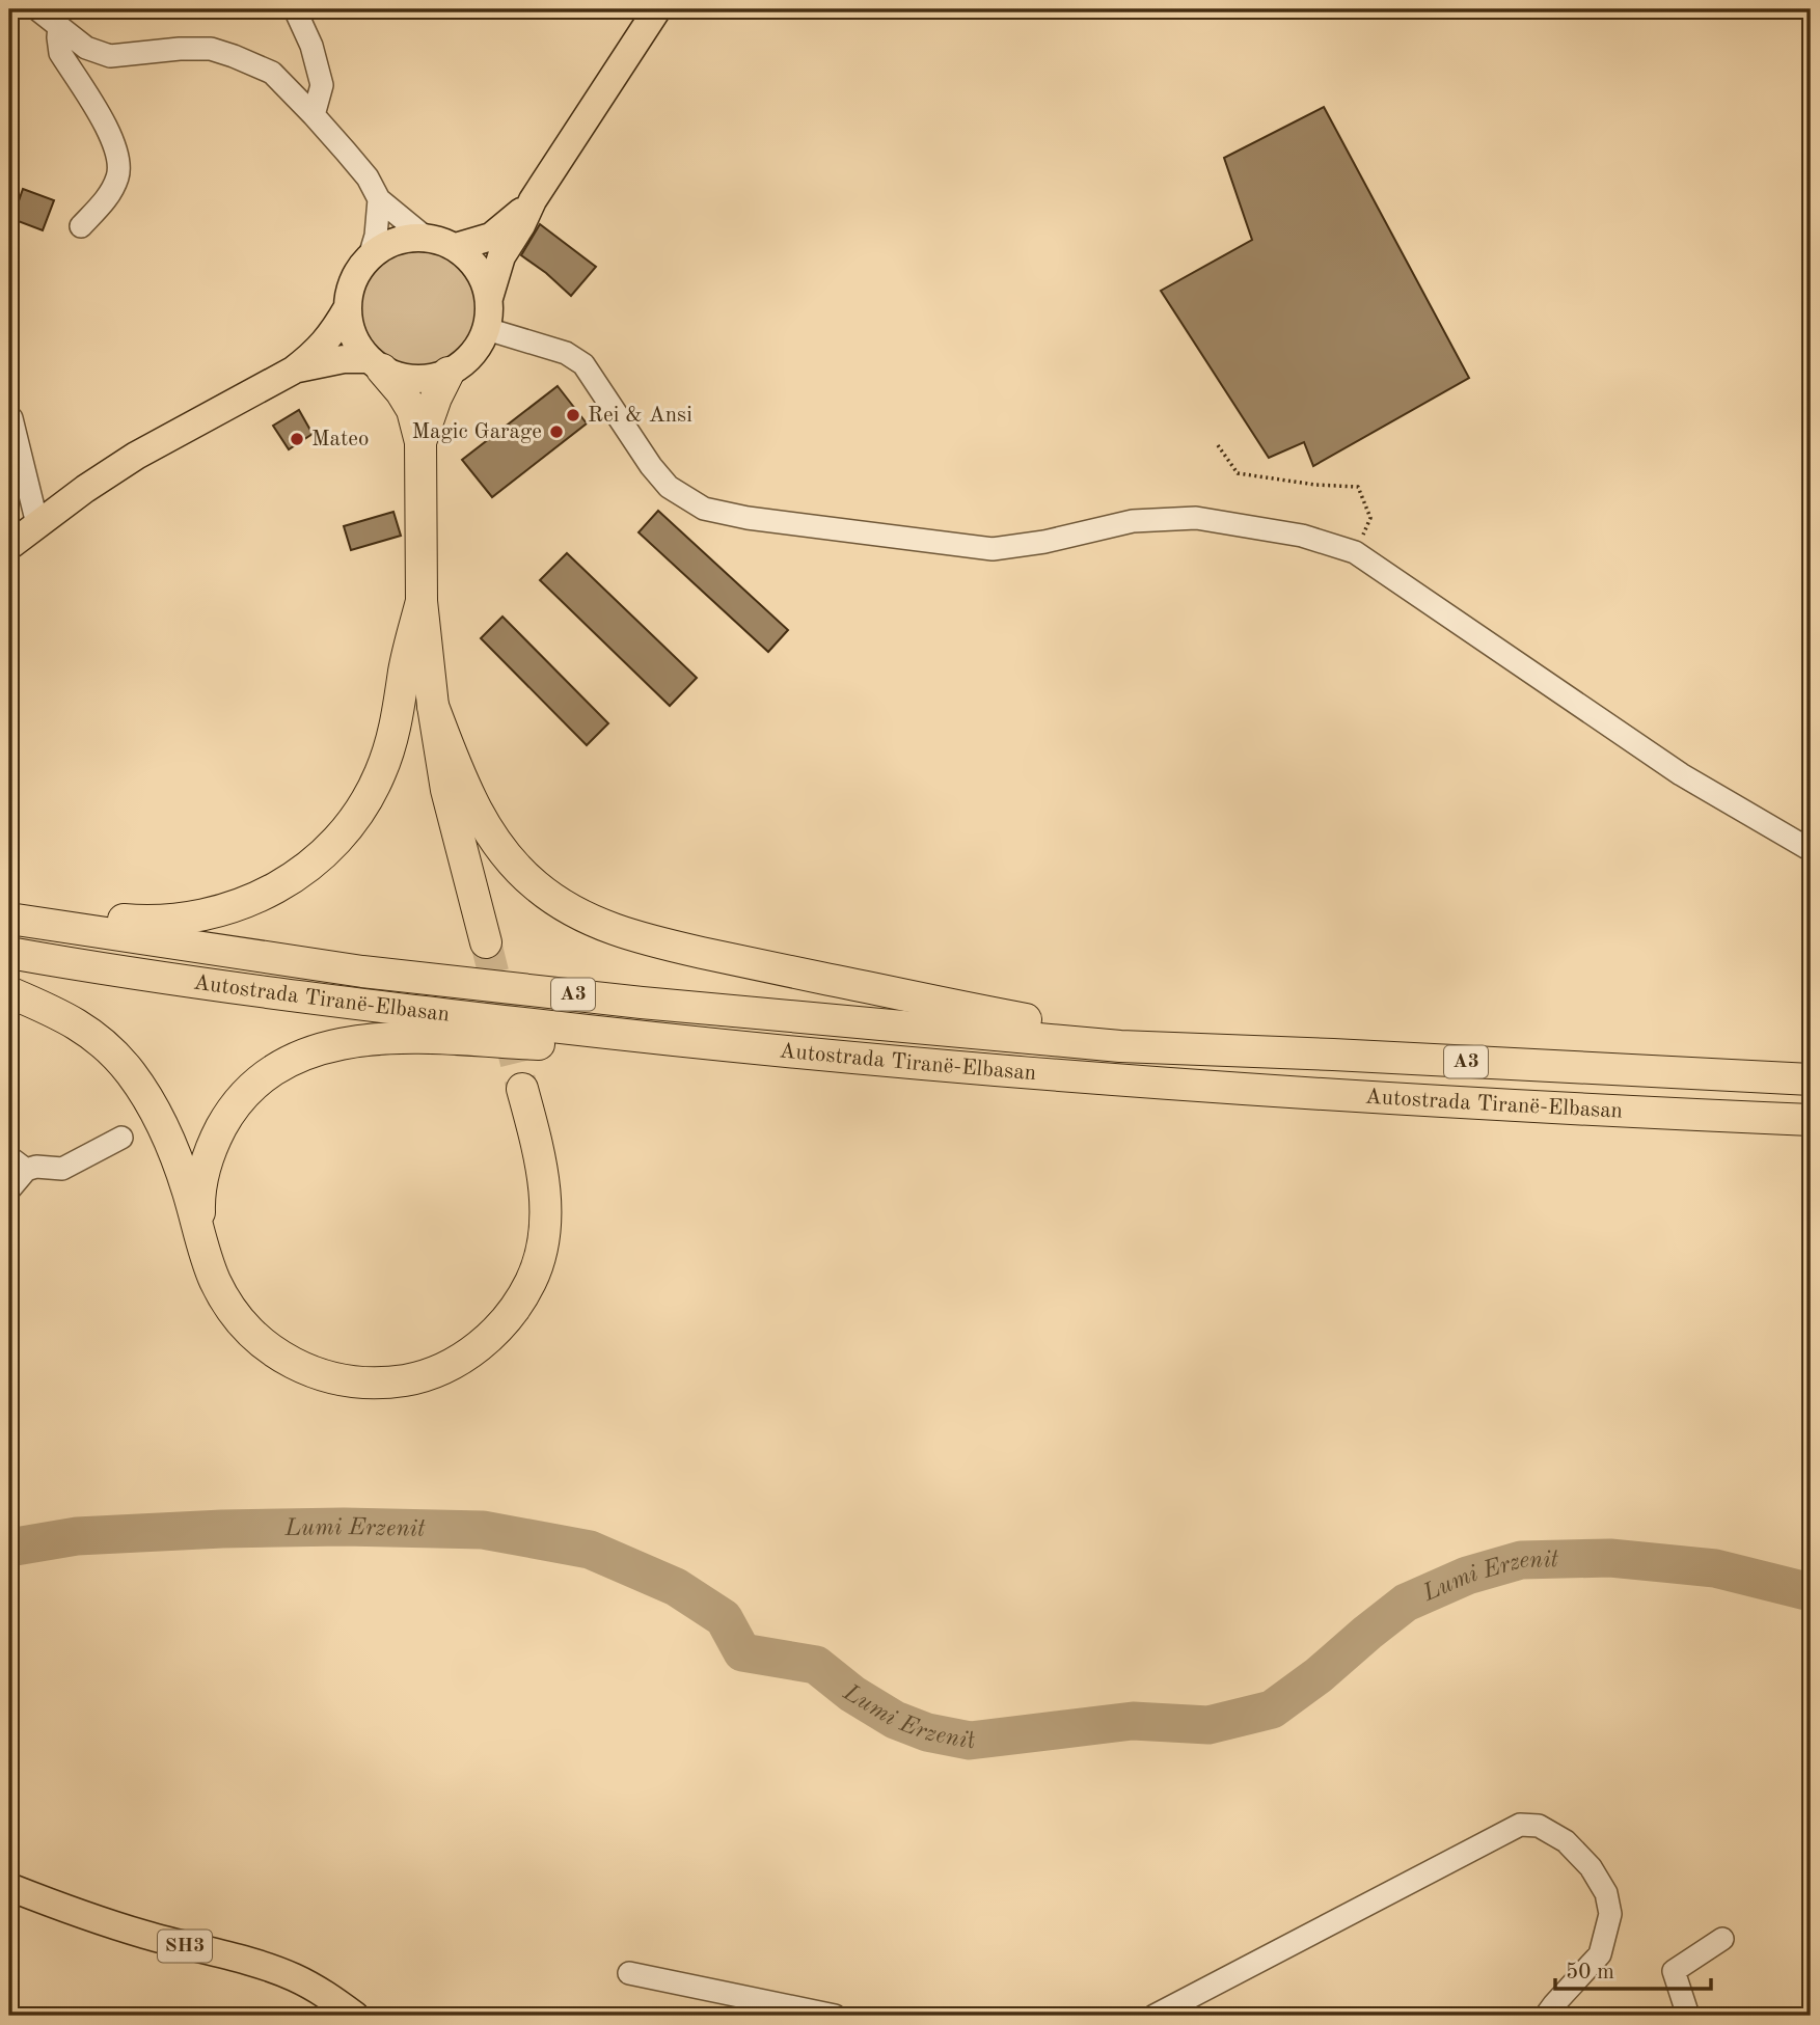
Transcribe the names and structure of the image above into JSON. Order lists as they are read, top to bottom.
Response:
{
  "streets": {
    "highway": ["A3", "Autostrada Tiranë-Elbasan"],
    "main road": ["SH3"]
  },
  "crossings": [
    ["A3", "Autostrada Tiranë-Elbasan"]
  ],
  "water": ["Lumi Erzenit"],
  "places": ["Rei & Ansi", "Magic Garage", "Mateo"],
  "scale_bar": "50 m"
}
